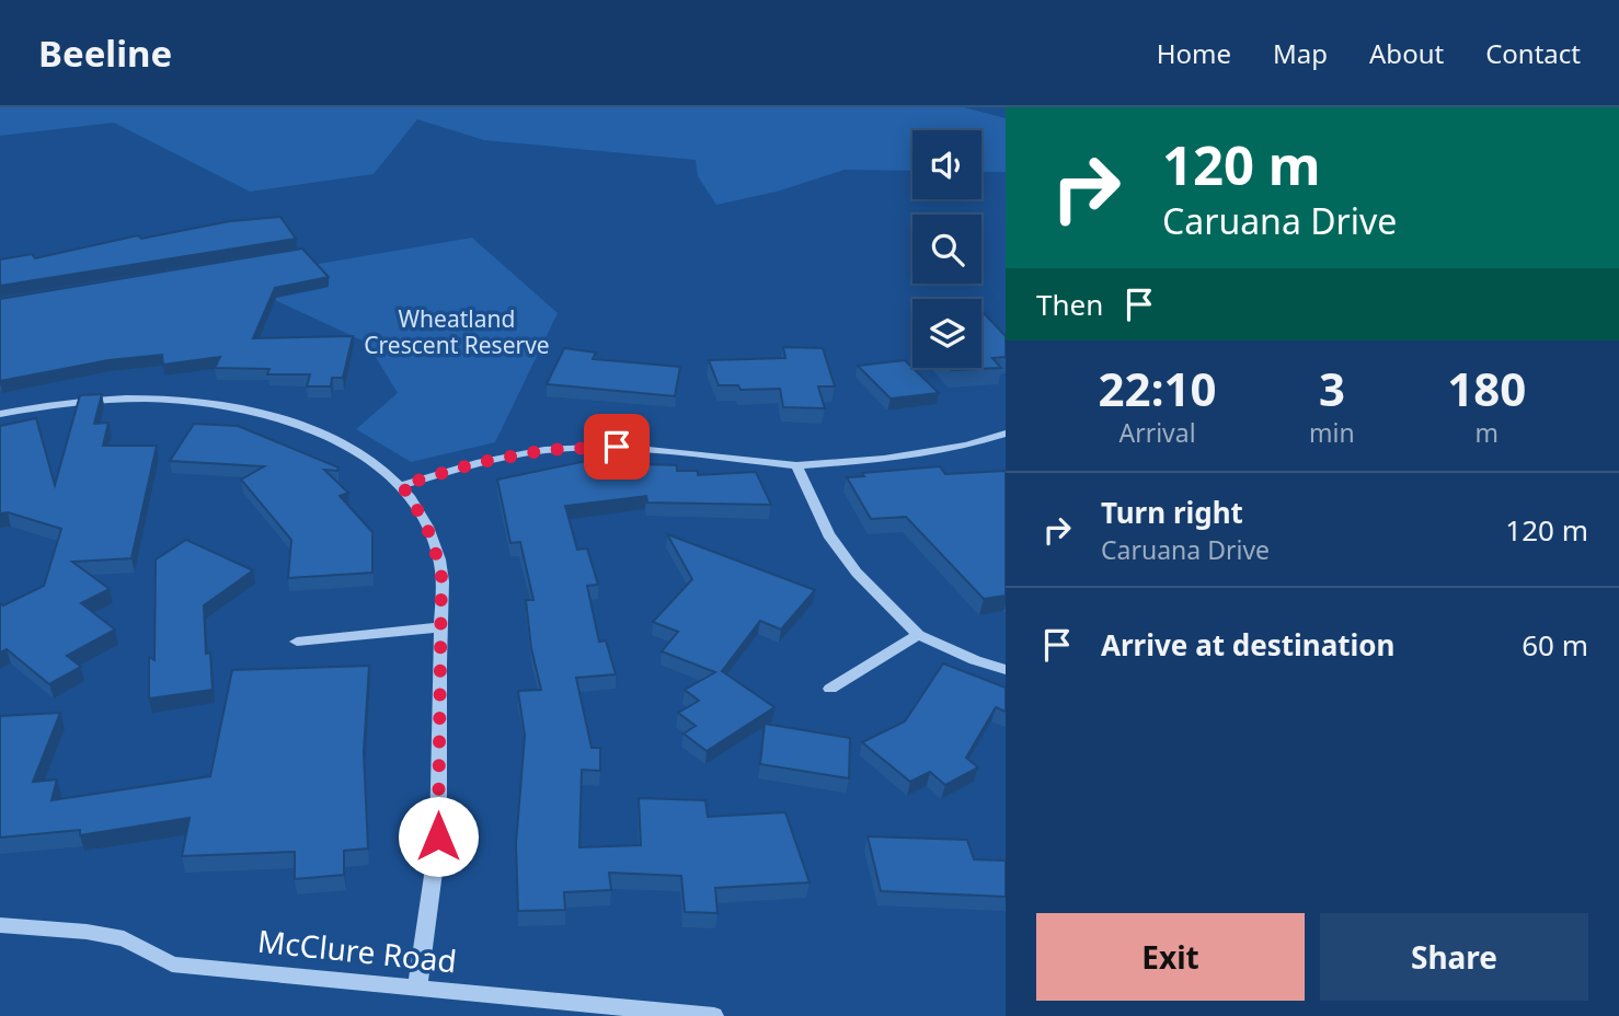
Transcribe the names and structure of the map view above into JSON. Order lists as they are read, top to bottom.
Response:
{
  "streets": {
    "street": ["McClure Road"]
  },
  "parks": ["Wheatland Crescent Reserve"],
  "page": {
    "header": "Beeline",
    "nav": [
      "Home",
      "Map",
      "About",
      "Contact"
    ],
    "turn": ["120 m", "Caruana Drive"],
    "then": "Then",
    "eta": [
      "22:10",
      "Arrival",
      "3",
      "min",
      "180",
      "m"
    ],
    "list": [
      {
        "name": "Turn right",
        "note": "Caruana Drive",
        "value": "120 m"
      },
      {
        "name": "Arrive at destination",
        "value": "60 m"
      }
    ],
    "buttons": ["Exit", "Share"]
  }
}
